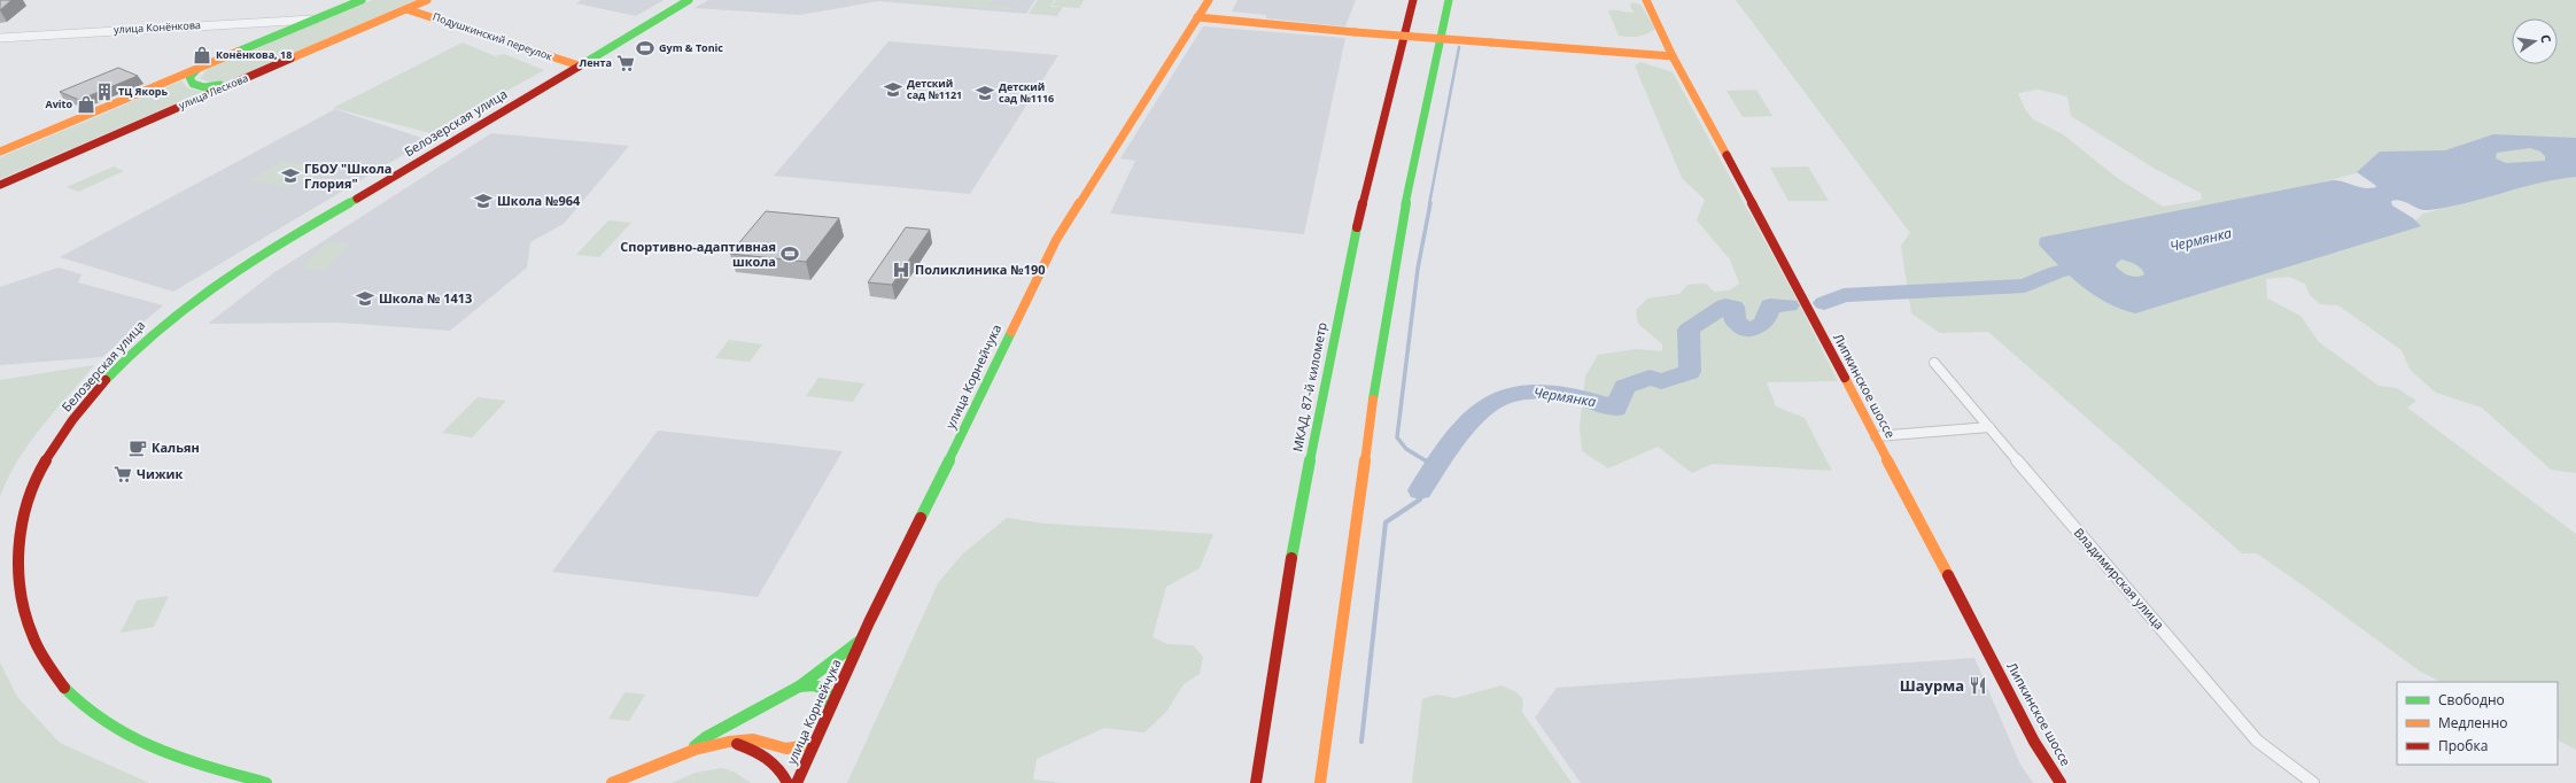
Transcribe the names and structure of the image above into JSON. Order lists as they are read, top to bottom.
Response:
{
  "streets": {
    "main road": [
      "Подушкинский переулок",
      "улица Лескова",
      "Белозерская улица",
      "улица Корнейчука",
      "Липкинское шоссе",
      "МКАД, 87-й километр"
    ],
    "street": ["улица Конёнкова", "Владимирская улица"]
  },
  "crossings": [
    ["Подушкинский переулок", "улица Лескова"],
    ["Подушкинский переулок", "Белозерская улица"]
  ],
  "water": ["Чермянка"],
  "places": {
    "sports": ["Gym & Tonic", "Спортивно-адаптивная школа"],
    "shop": ["Конёнкова, 18", "Avito"],
    "supermarket": ["Лента", "Чижик"],
    "school or university": [
      "Детский сад №1121",
      "Детский сад №1116",
      "ГБОУ \"Школа Глория\"",
      "Школа №964",
      "Школа № 1413"
    ],
    "building": ["ТЦ Якорь"],
    "hospital": ["Поликлиника №190"],
    "cafe": ["Кальян"],
    "restaurant": ["Шаурма"]
  },
  "legend": ["Свободно", "Медленно", "Пробка"],
  "north": "right"
}
